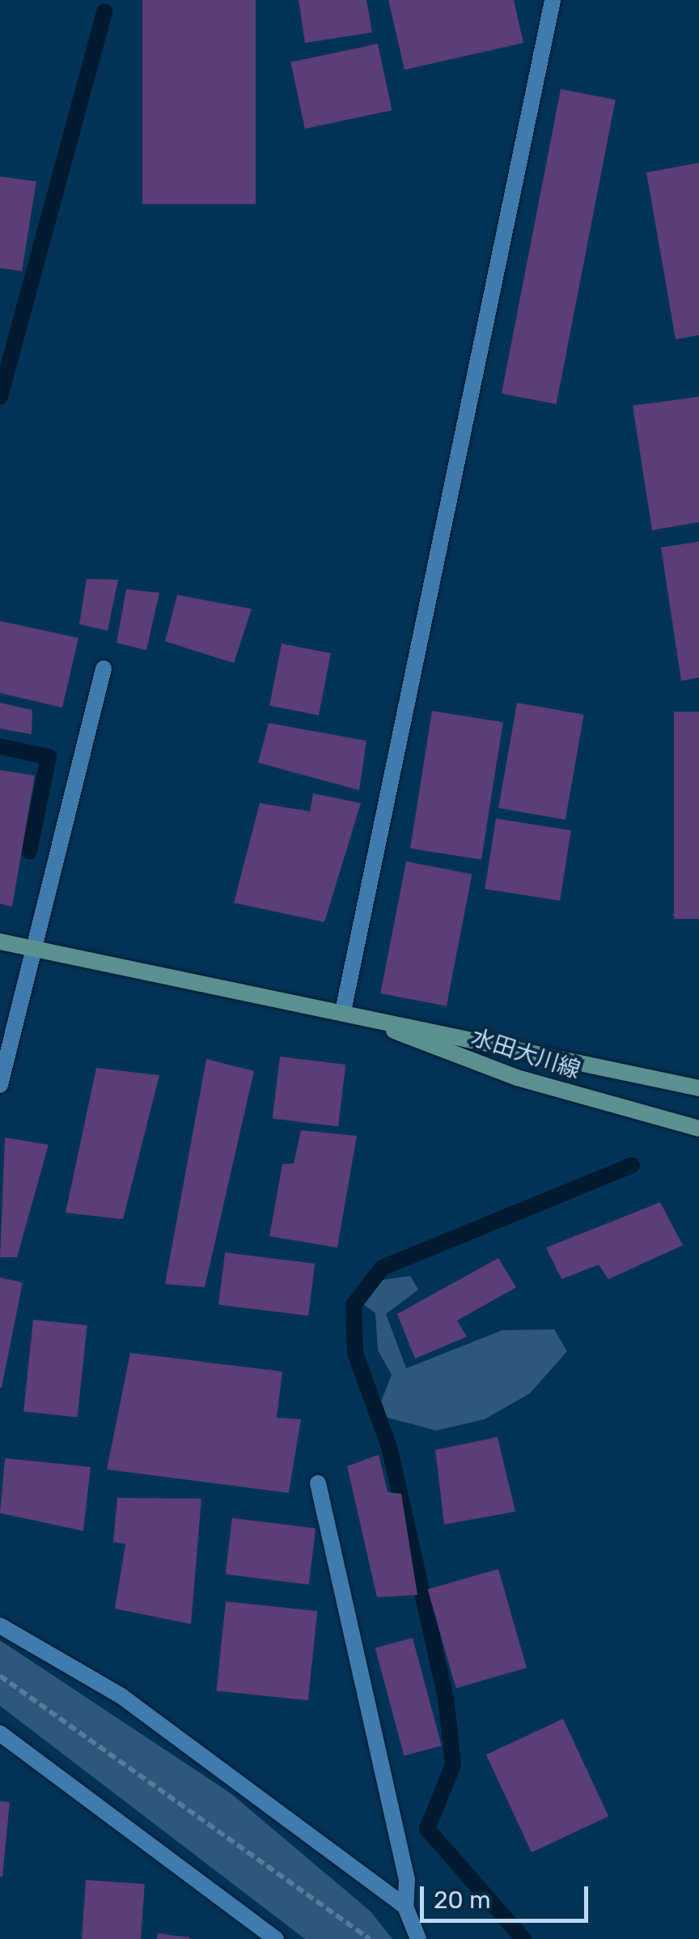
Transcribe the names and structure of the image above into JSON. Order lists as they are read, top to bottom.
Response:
{
  "streets": {
    "main road": ["水田大川線"]
  },
  "scale_bar": "20 m"
}
